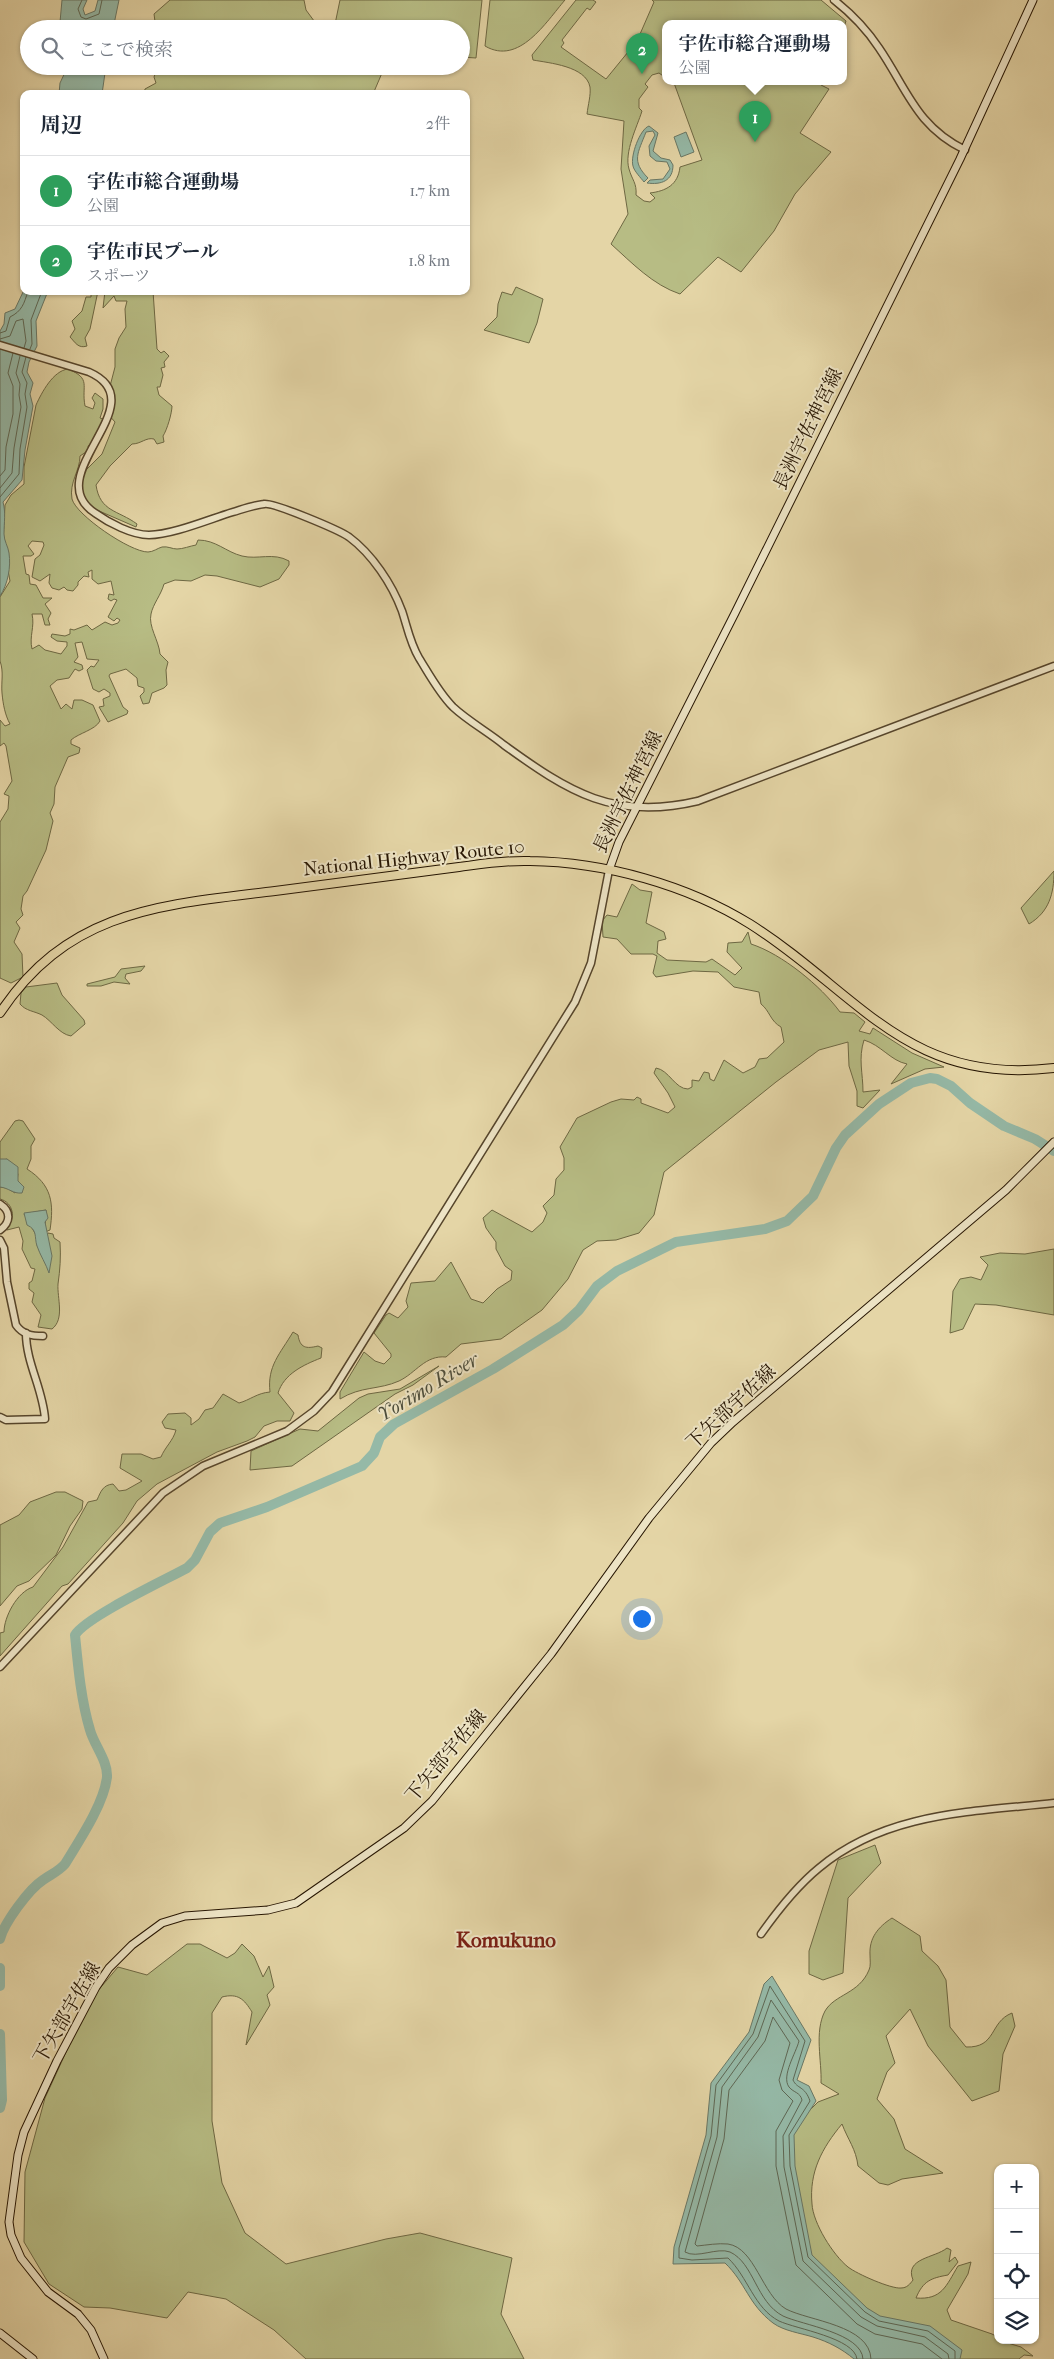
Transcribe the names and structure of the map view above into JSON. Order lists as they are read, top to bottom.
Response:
{
  "streets": {
    "highway": ["National Highway Route 10"],
    "main road": ["長洲宇佐神宮線", "下矢部宇佐線"]
  },
  "crossings": [
    ["長洲宇佐神宮線", "National Highway Route 10"]
  ],
  "districts": ["Komukuno"],
  "water": ["Yorimo River"],
  "page": {
    "popup": ["宇佐市総合運動場", "公園"],
    "search": "ここで検索",
    "pins": ["2", "1"],
    "heading": ["周辺", "2件"],
    "list": [
      {
        "mark": "1",
        "name": "宇佐市総合運動場",
        "note": "公園",
        "value": "1.7 km"
      },
      {
        "mark": "2",
        "name": "宇佐市民プール",
        "note": "スポーツ",
        "value": "1.8 km"
      }
    ],
    "map_buttons": ["+", "−"]
  }
}
